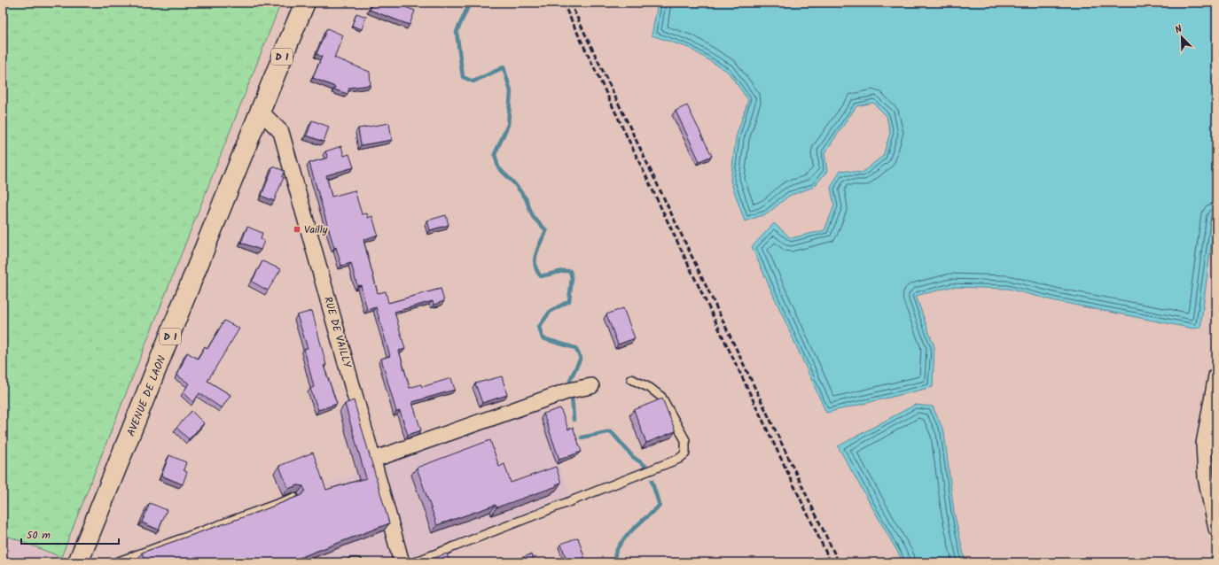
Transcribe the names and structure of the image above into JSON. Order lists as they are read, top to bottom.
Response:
{
  "streets": {
    "main road": ["D 1", "AVENUE DE LAON"],
    "street": ["RUE DE VAILLY"]
  },
  "crossings": [
    ["D 1", "RUE DE VAILLY"],
    ["D 1", "AVENUE DE LAON"],
    ["RUE DE VAILLY", "AVENUE DE LAON"]
  ],
  "places": {
    "transit": ["Vailly"]
  },
  "scale_bar": "50 m",
  "north": "top left"
}
